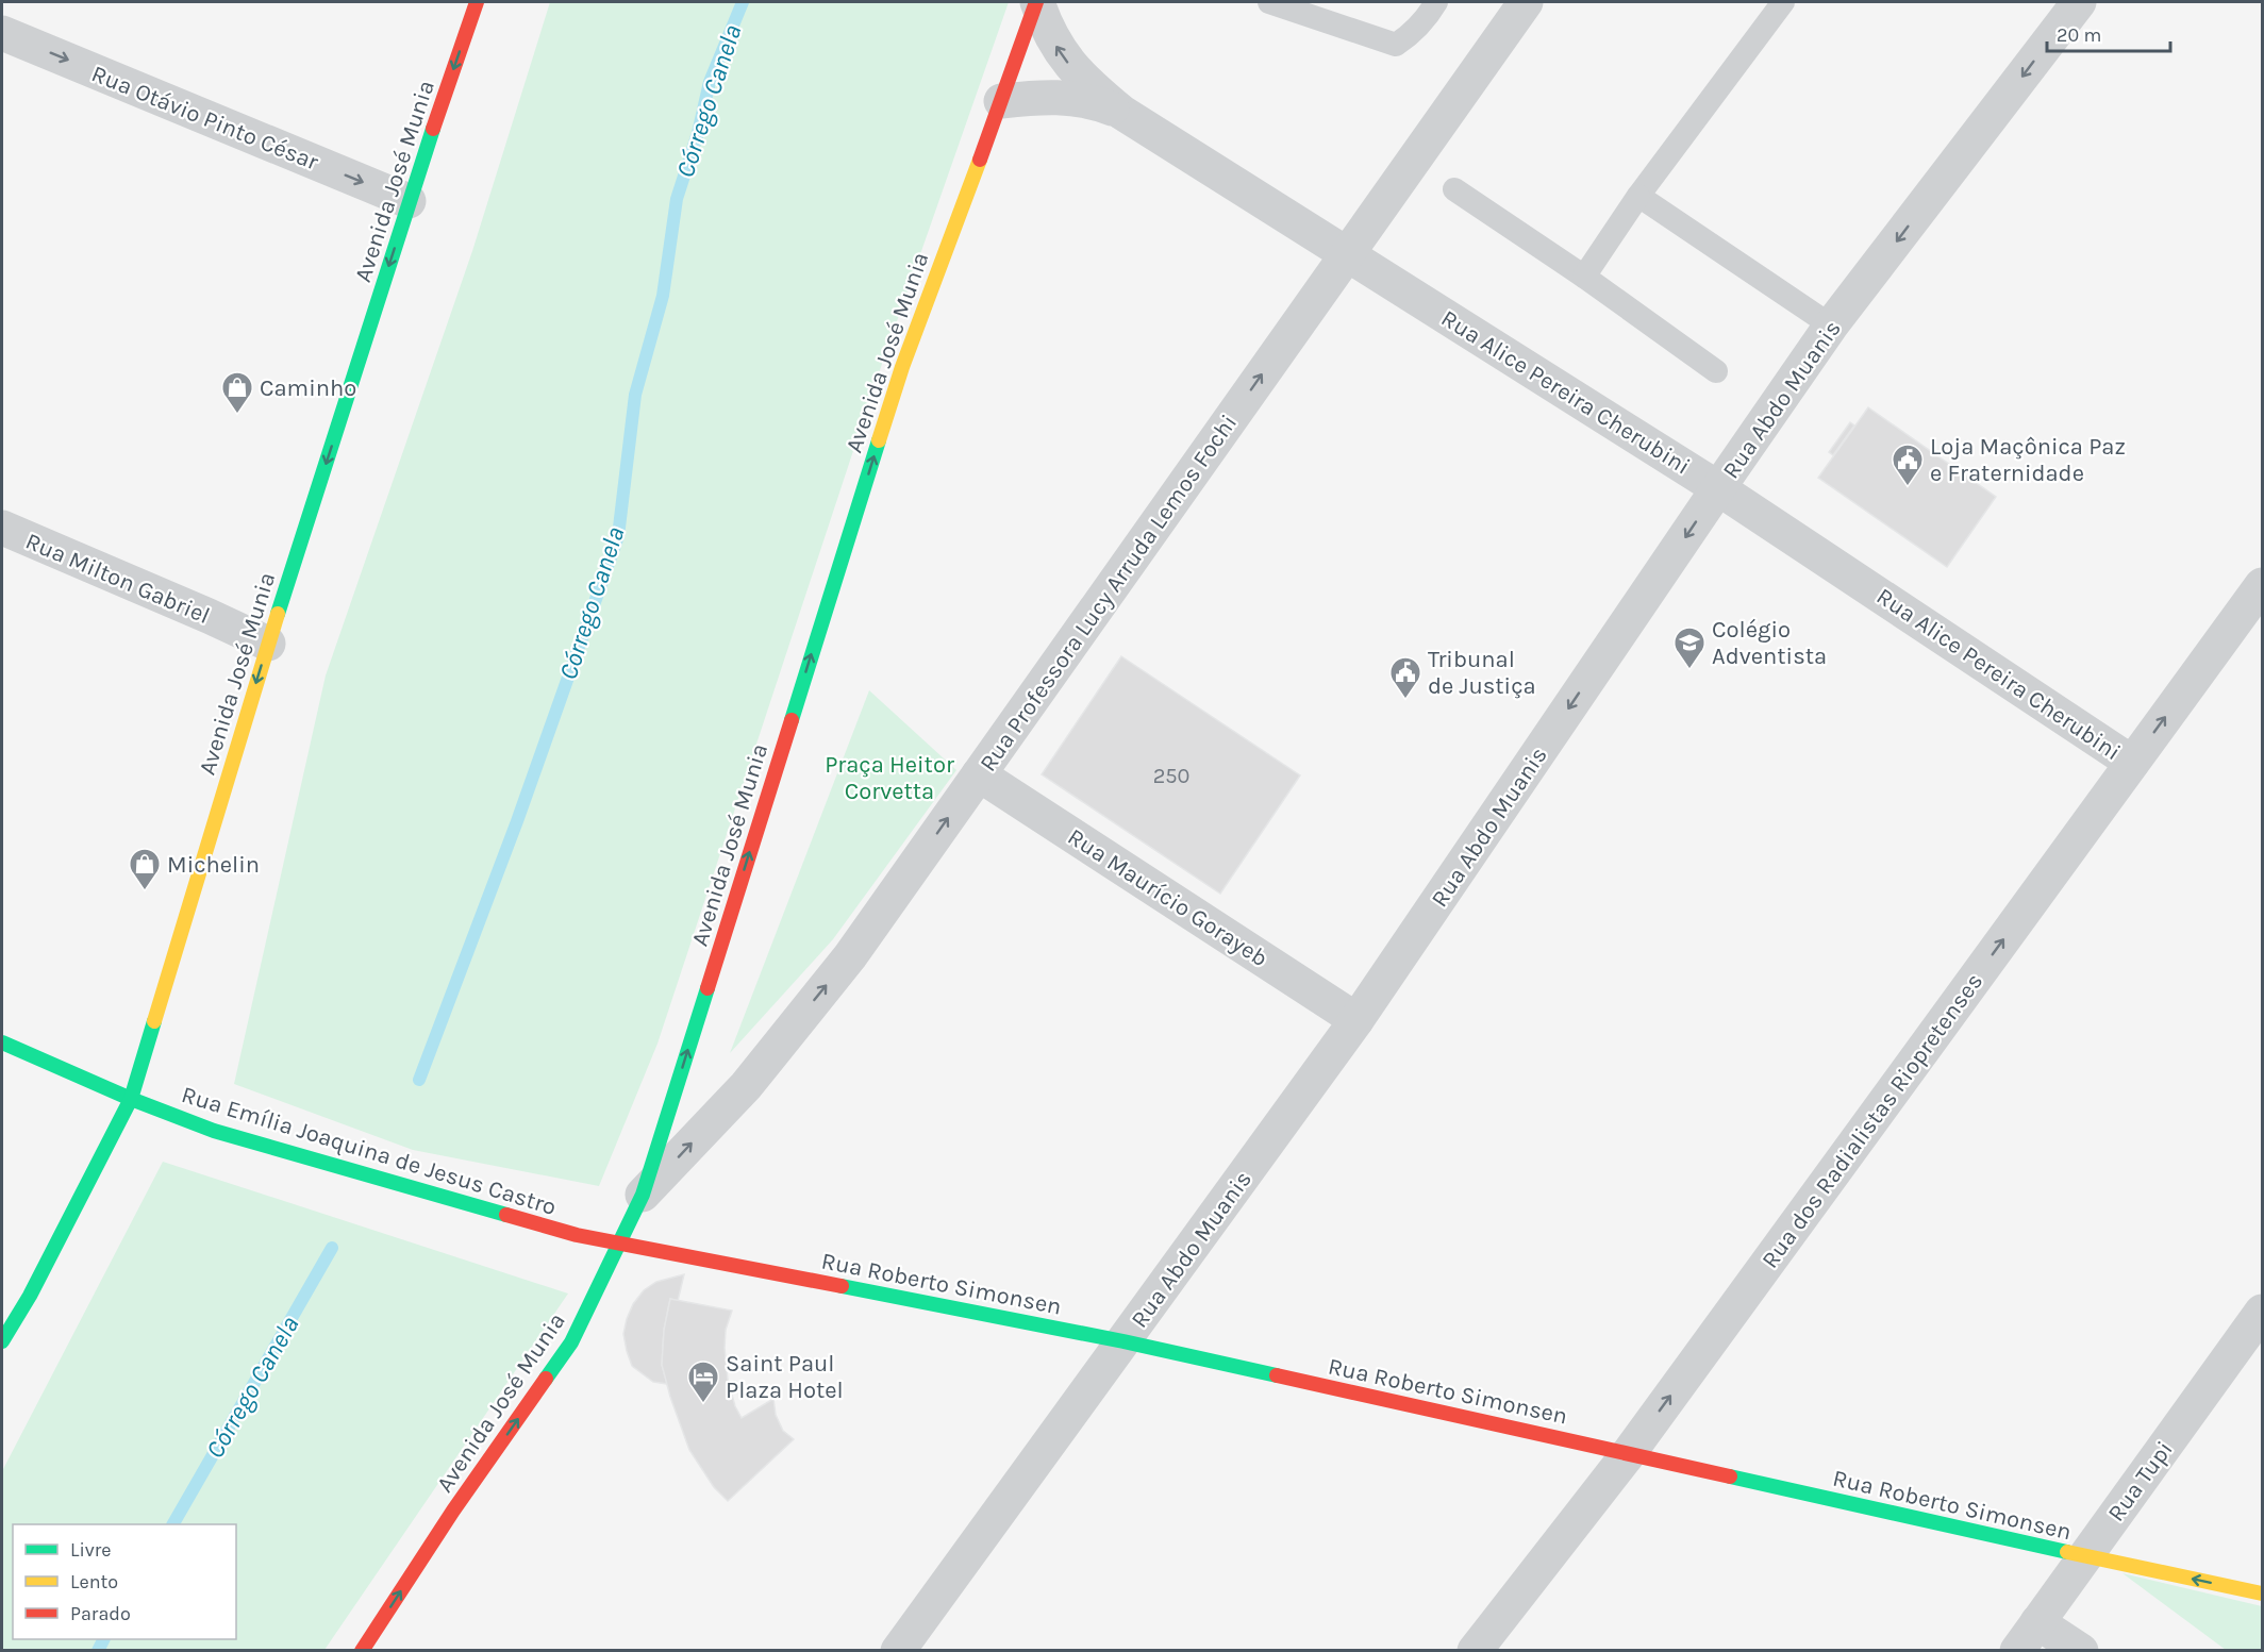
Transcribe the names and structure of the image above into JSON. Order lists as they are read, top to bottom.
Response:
{
  "streets": {
    "main road": ["Avenida José Munia", "Rua Emília Joaquina de Jesus Castro", "Rua Roberto Simonsen"],
    "street": [
      "Rua Otávio Pinto César",
      "Rua Alice Pereira Cherubini",
      "Rua Abdo Muanis",
      "Rua Milton Gabriel",
      "Rua Professora Lucy Arruda Lemos Fochi",
      "Rua Maurício Gorayeb",
      "Rua dos Radialistas Riopretenses",
      "Rua Tupi"
    ]
  },
  "crossings": [
    ["Rua Otávio Pinto César", "Avenida José Munia"],
    ["Avenida José Munia", "Rua Alice Pereira Cherubini"],
    ["Avenida José Munia", "Rua Milton Gabriel"],
    ["Avenida José Munia", "Rua Professora Lucy Arruda Lemos Fochi"],
    ["Avenida José Munia", "Rua Emília Joaquina de Jesus Castro"],
    ["Avenida José Munia", "Rua Roberto Simonsen"],
    ["Rua Alice Pereira Cherubini", "Rua Abdo Muanis"],
    ["Rua Alice Pereira Cherubini", "Rua Professora Lucy Arruda Lemos Fochi"],
    ["Rua Alice Pereira Cherubini", "Rua dos Radialistas Riopretenses"],
    ["Rua Abdo Muanis", "Rua Maurício Gorayeb"],
    ["Rua Abdo Muanis", "Rua Roberto Simonsen"],
    ["Rua Professora Lucy Arruda Lemos Fochi", "Rua Maurício Gorayeb"],
    ["Rua dos Radialistas Riopretenses", "Rua Roberto Simonsen"],
    ["Rua Emília Joaquina de Jesus Castro", "Rua Roberto Simonsen"],
    ["Rua Roberto Simonsen", "Rua Tupi"]
  ],
  "one_way": [
    "Rua Otávio Pinto César",
    "Rua Abdo Muanis",
    "Rua Professora Lucy Arruda Lemos Fochi",
    "Rua dos Radialistas Riopretenses"
  ],
  "water": ["Córrego Canela"],
  "parks": ["Praça Heitor Corvetta"],
  "places": {
    "shop": ["Caminho", "Michelin"],
    "public building": ["Loja Maçônica Paz e Fraternidade", "Tribunal de Justiça"],
    "school or university": ["Colégio Adventista"],
    "hotel": ["Saint Paul Plaza Hotel"]
  },
  "house_numbers": ["250"],
  "legend": ["Livre", "Lento", "Parado"],
  "scale_bar": "20 m"
}
